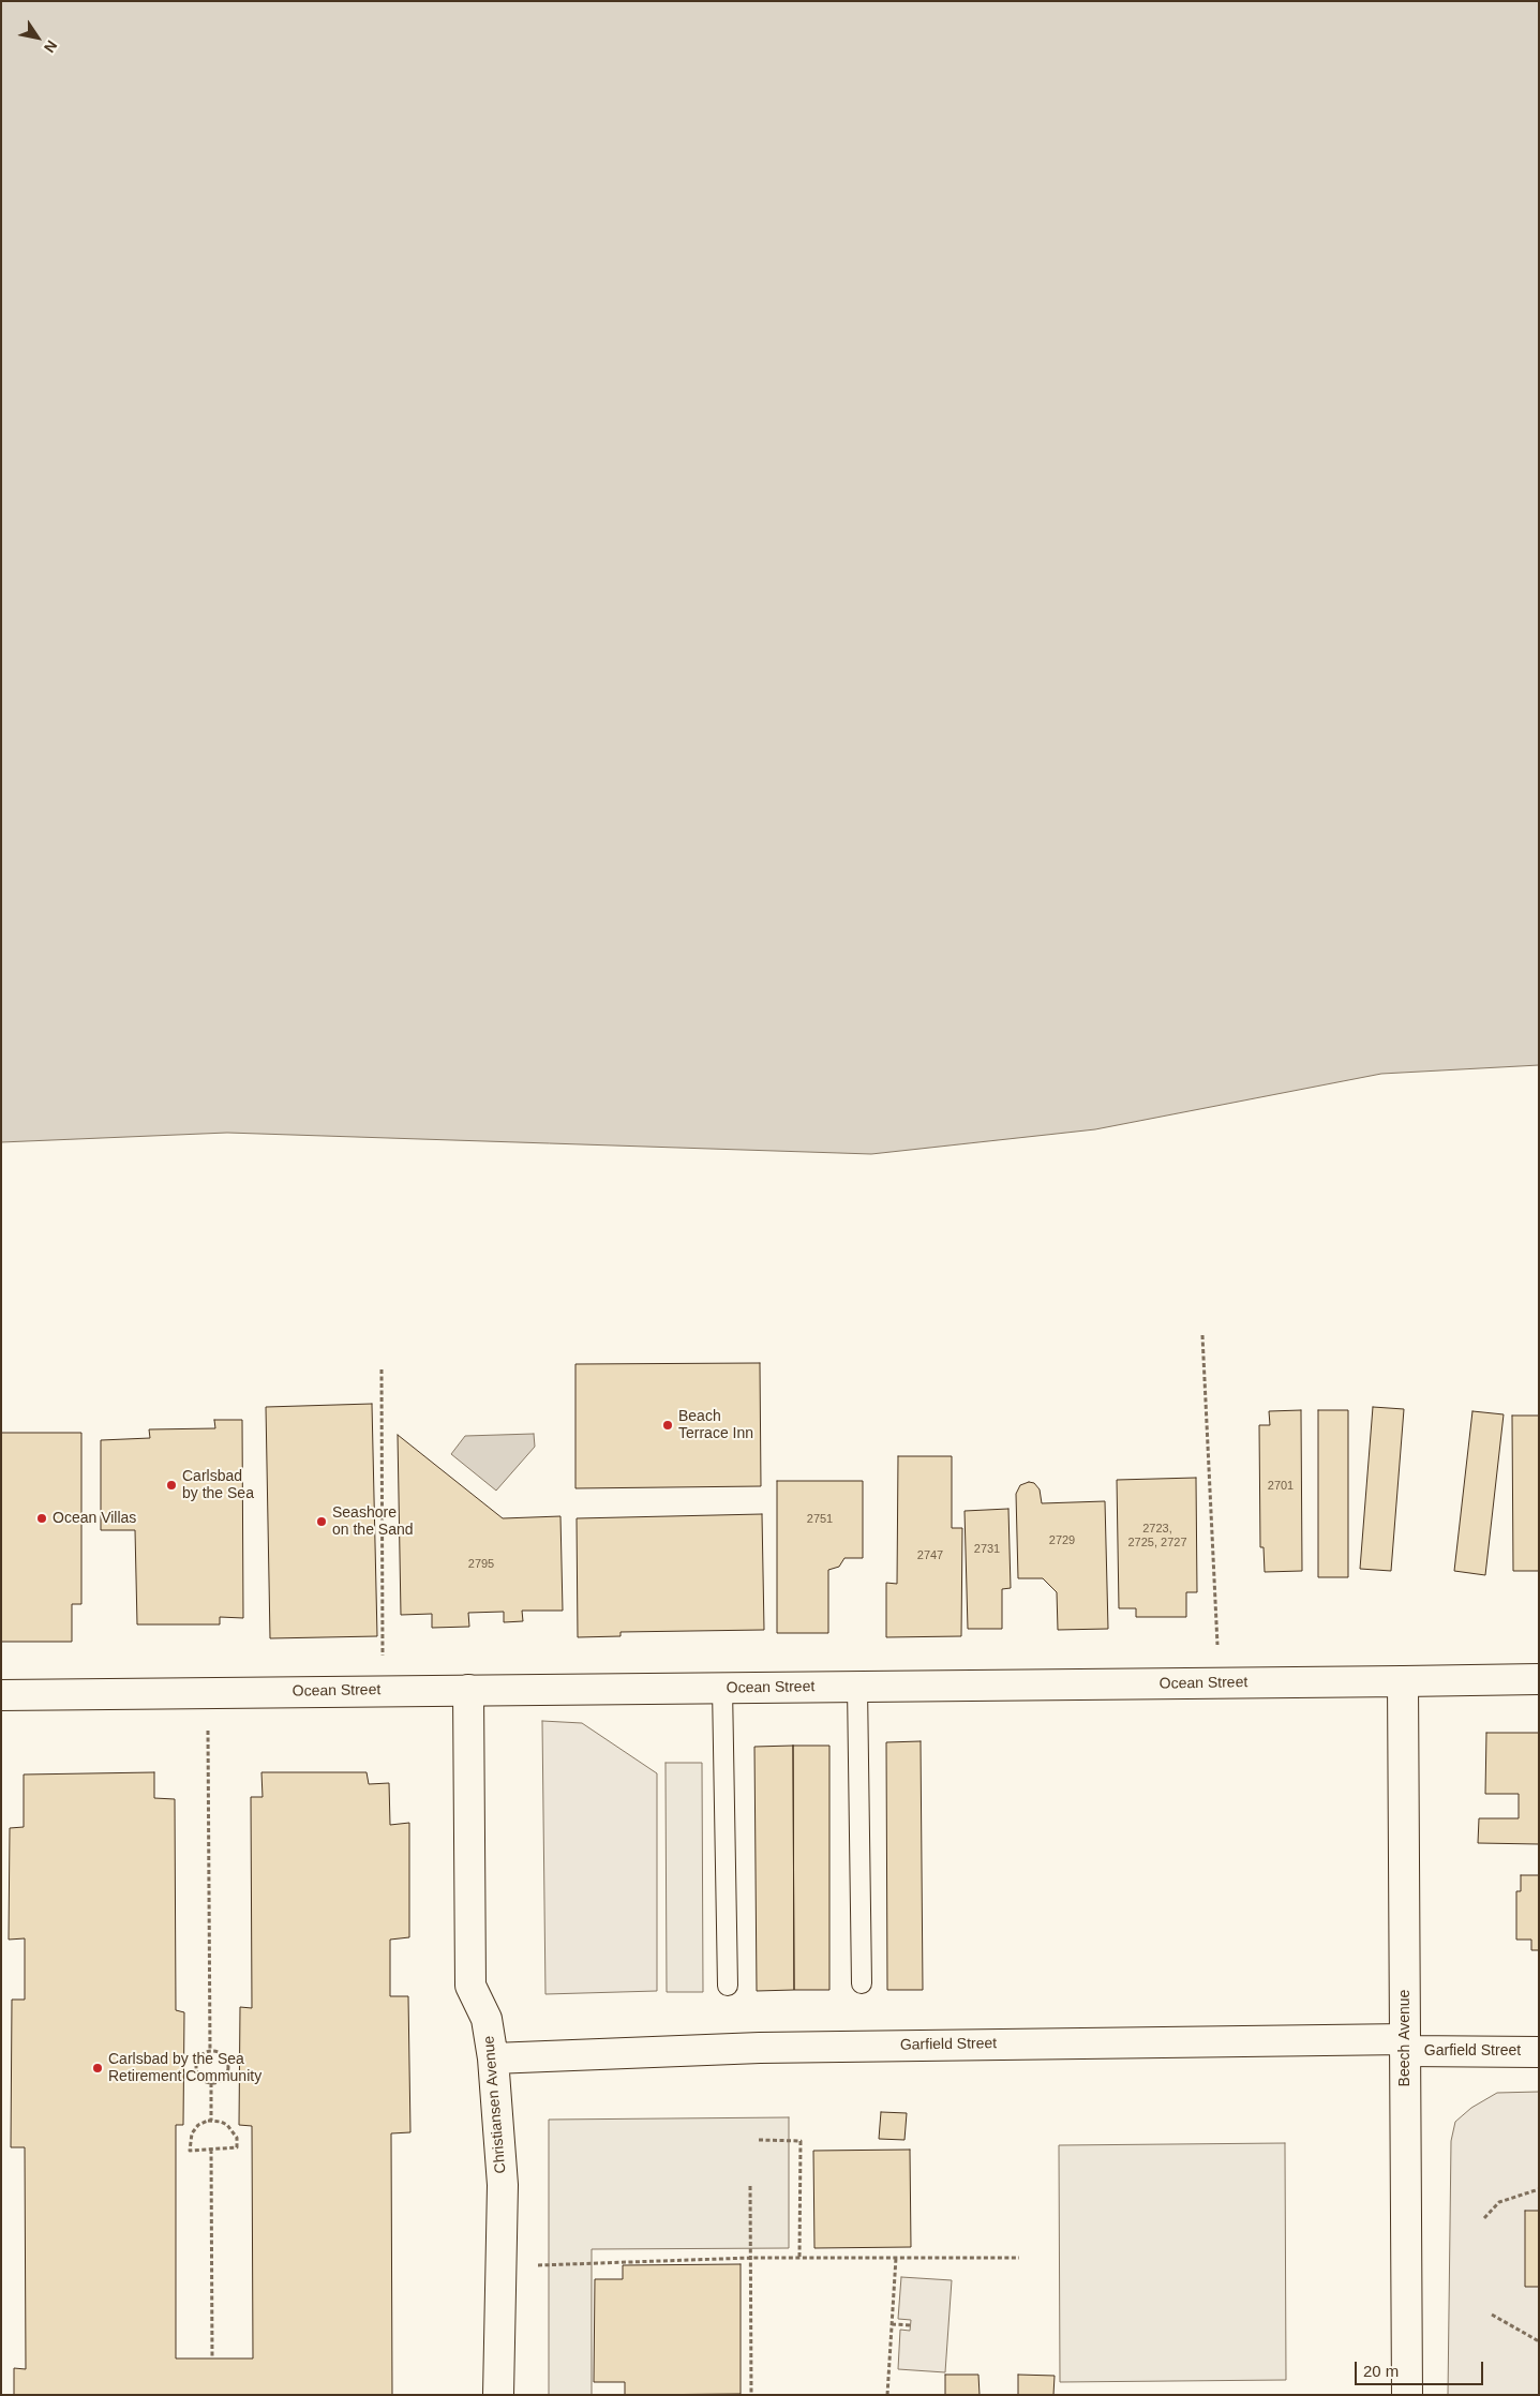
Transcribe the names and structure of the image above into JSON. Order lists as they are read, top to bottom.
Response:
{
  "streets": {
    "street": [
      "Ocean Street",
      "Beech Avenue",
      "Garfield Street",
      "Christiansen Avenue"
    ]
  },
  "crossings": [
    ["Ocean Street", "Beech Avenue"],
    ["Ocean Street", "Christiansen Avenue"],
    ["Beech Avenue", "Garfield Street"],
    ["Garfield Street", "Christiansen Avenue"]
  ],
  "places": [
    "Beach Terrace Inn",
    "Carlsbad by the Sea",
    "Ocean Villas",
    "Seashore on the Sand",
    "Carlsbad by the Sea Retirement Community"
  ],
  "house_numbers": [
    "2701",
    "2751",
    "2723, 2725, 2727",
    "2729",
    "2731",
    "2747",
    "2795"
  ],
  "scale_bar": "20 m",
  "north": "bottom right"
}
